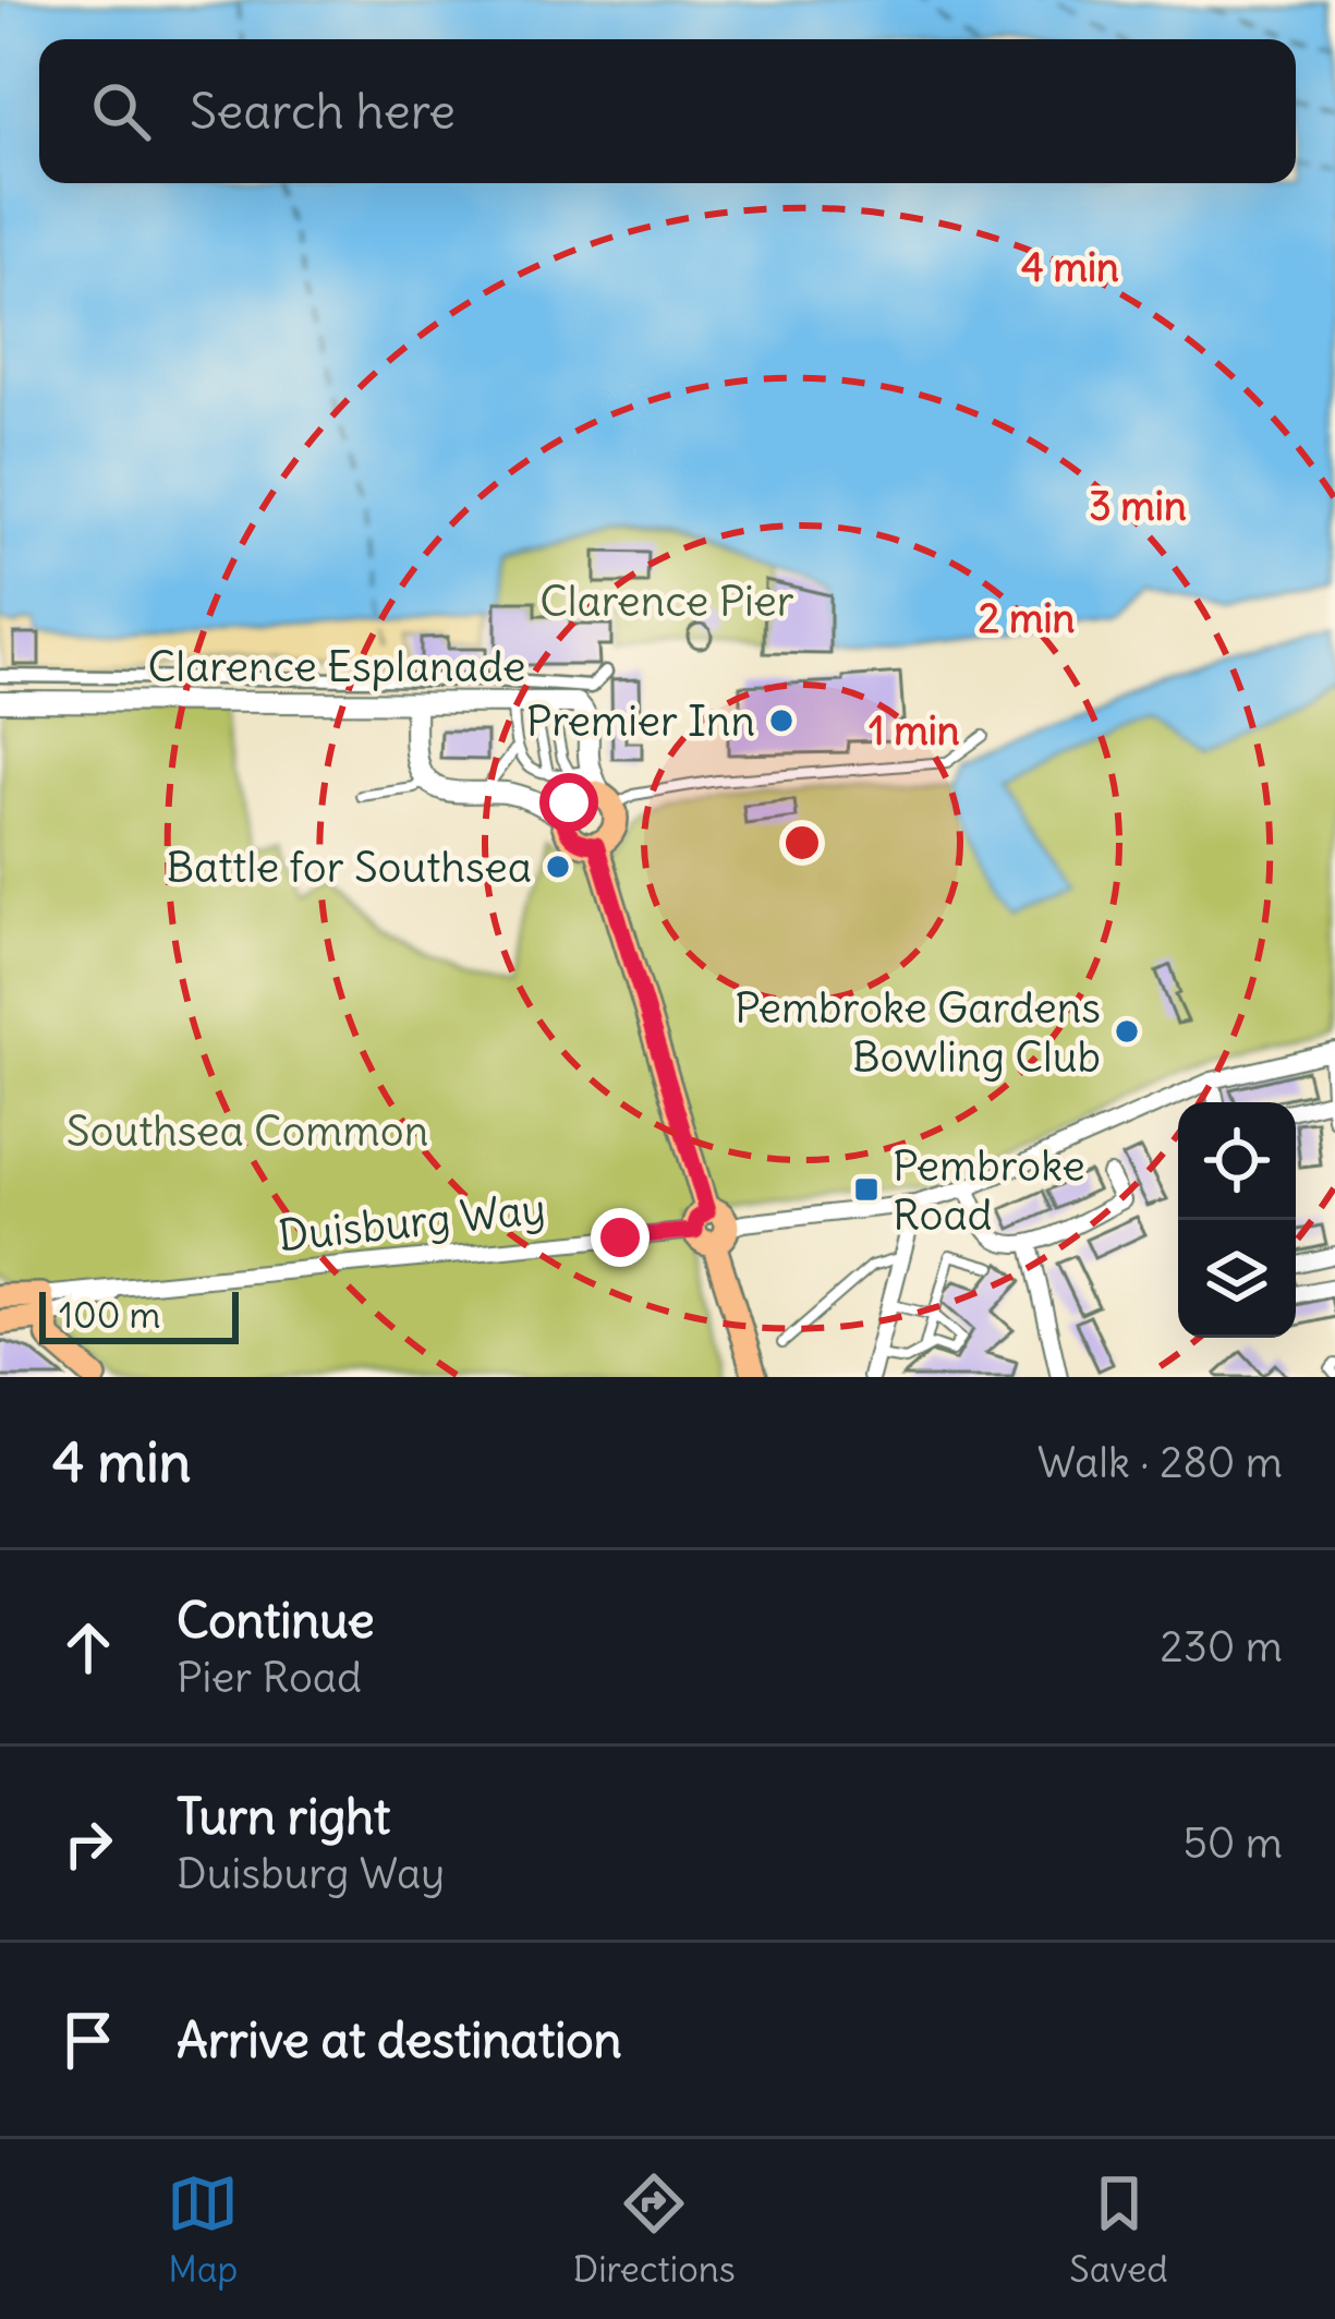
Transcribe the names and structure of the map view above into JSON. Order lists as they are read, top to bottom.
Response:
{
  "streets": {
    "street": ["Clarence Esplanade", "Duisburg Way"]
  },
  "parks": ["Clarence Pier", "Southsea Common"],
  "places": {
    "other": ["Premier Inn", "Battle for Southsea", "Pembroke Gardens Bowling Club"],
    "transit": ["Pembroke Road"]
  },
  "scale_bar": "100 m",
  "page": {
    "search": "Search here",
    "scale": "100 m",
    "heading": ["4 min", "Walk · 280 m"],
    "list": [
      ["Continue", "Pier Road", "230 m"],
      ["Turn right", "Duisburg Way", "50 m"],
      "Arrive at destination"
    ],
    "nav": ["Map", "Directions", "Saved"]
  },
  "rings": [
    "4 min",
    "3 min",
    "2 min",
    "1 min"
  ]
}
